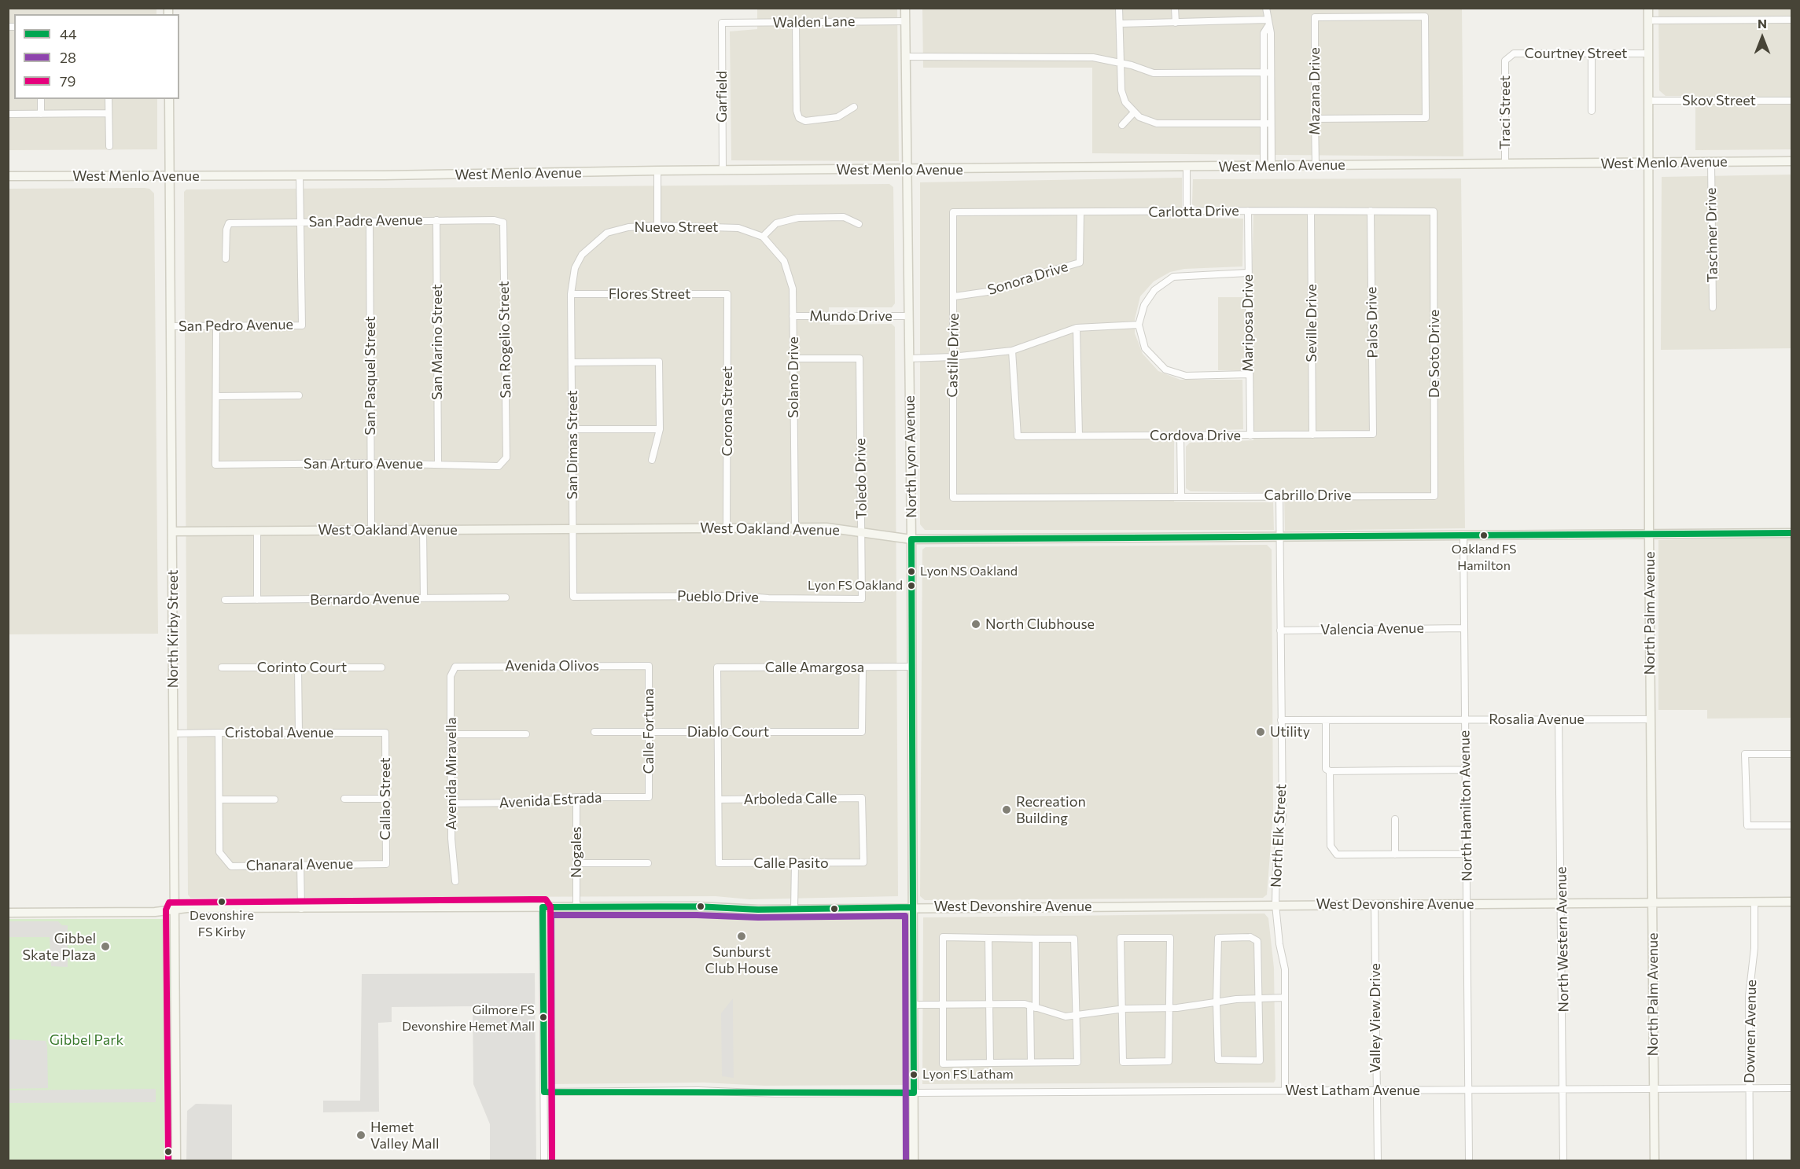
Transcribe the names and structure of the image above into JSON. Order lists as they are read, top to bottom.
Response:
{
  "streets": {
    "street": [
      "Walden Lane",
      "Courtney Street",
      "Mazana Drive",
      "Garfield",
      "Skov Street",
      "Traci Street",
      "West Menlo Avenue",
      "Carlotta Drive",
      "San Padre Avenue",
      "Nuevo Street",
      "Taschner Drive",
      "Sonora Drive",
      "Flores Street",
      "Mundo Drive",
      "Palos Drive",
      "Mariposa Drive",
      "Seville Drive",
      "San Pedro Avenue",
      "San Rogelio Street",
      "San Marino Street",
      "De Soto Drive",
      "Castille Drive",
      "San Pasquel Street",
      "Solano Drive",
      "Corona Street",
      "Cordova Drive",
      "San Dimas Street",
      "North Lyon Avenue",
      "San Arturo Avenue",
      "Toledo Drive",
      "Cabrillo Drive",
      "West Oakland Avenue",
      "Pueblo Drive",
      "Bernardo Avenue",
      "North Palm Avenue",
      "North Kirby Street",
      "Valencia Avenue",
      "Avenida Olivos",
      "Corinto Court",
      "Calle Amargosa",
      "Rosalia Avenue",
      "Calle Fortuna",
      "Diablo Court",
      "Cristobal Avenue",
      "Avenida Miravella",
      "Callao Street",
      "Arboleda Calle",
      "Avenida Estrada",
      "North Hamilton Avenue",
      "North Elk Street",
      "Nogales",
      "Calle Pasito",
      "Chanaral Avenue",
      "West Devonshire Avenue",
      "North Western Avenue",
      "Valley View Drive",
      "Downen Avenue",
      "West Latham Avenue"
    ]
  },
  "crossings": [
    ["Walden Lane", "Garfield"],
    ["Walden Lane", "North Lyon Avenue"],
    ["Courtney Street", "Traci Street"],
    ["Courtney Street", "North Palm Avenue"],
    ["Mazana Drive", "West Menlo Avenue"],
    ["Garfield", "West Menlo Avenue"],
    ["Skov Street", "North Palm Avenue"],
    ["Traci Street", "West Menlo Avenue"],
    ["West Menlo Avenue", "Taschner Drive"],
    ["West Menlo Avenue", "North Lyon Avenue"],
    ["West Menlo Avenue", "North Palm Avenue"],
    ["West Menlo Avenue", "North Kirby Street"],
    ["Carlotta Drive", "Sonora Drive"],
    ["Carlotta Drive", "Palos Drive"],
    ["Carlotta Drive", "Mariposa Drive"],
    ["Carlotta Drive", "Seville Drive"],
    ["Carlotta Drive", "De Soto Drive"],
    ["Carlotta Drive", "Castille Drive"],
    ["San Padre Avenue", "San Pedro Avenue"],
    ["San Padre Avenue", "San Rogelio Street"],
    ["San Padre Avenue", "San Marino Street"],
    ["San Padre Avenue", "San Pasquel Street"],
    ["Nuevo Street", "Flores Street"],
    ["Nuevo Street", "Solano Drive"],
    ["Nuevo Street", "San Dimas Street"],
    ["Sonora Drive", "Castille Drive"],
    ["Flores Street", "Corona Street"],
    ["Flores Street", "San Dimas Street"],
    ["Mundo Drive", "Solano Drive"],
    ["Mundo Drive", "North Lyon Avenue"],
    ["Palos Drive", "Cordova Drive"],
    ["Mariposa Drive", "Cordova Drive"],
    ["Seville Drive", "Cordova Drive"],
    ["San Pedro Avenue", "North Kirby Street"],
    ["San Rogelio Street", "San Arturo Avenue"],
    ["San Marino Street", "San Arturo Avenue"],
    ["De Soto Drive", "Cabrillo Drive"],
    ["Castille Drive", "Cabrillo Drive"],
    ["San Pasquel Street", "San Arturo Avenue"],
    ["San Pasquel Street", "West Oakland Avenue"],
    ["Solano Drive", "Toledo Drive"],
    ["Solano Drive", "West Oakland Avenue"],
    ["Corona Street", "West Oakland Avenue"],
    ["San Dimas Street", "West Oakland Avenue"],
    ["San Dimas Street", "Pueblo Drive"],
    ["North Lyon Avenue", "West Oakland Avenue"],
    ["North Lyon Avenue", "Calle Amargosa"],
    ["North Lyon Avenue", "West Devonshire Avenue"],
    ["North Lyon Avenue", "West Latham Avenue"],
    ["Toledo Drive", "West Oakland Avenue"],
    ["Toledo Drive", "Pueblo Drive"],
    ["Cabrillo Drive", "North Elk Street"],
    ["West Oakland Avenue", "North Palm Avenue"],
    ["West Oakland Avenue", "North Kirby Street"],
    ["West Oakland Avenue", "North Hamilton Avenue"],
    ["West Oakland Avenue", "North Elk Street"],
    ["North Palm Avenue", "Rosalia Avenue"],
    ["North Palm Avenue", "West Devonshire Avenue"],
    ["North Palm Avenue", "West Latham Avenue"],
    ["North Kirby Street", "Cristobal Avenue"],
    ["North Kirby Street", "West Devonshire Avenue"],
    ["Valencia Avenue", "North Hamilton Avenue"],
    ["Valencia Avenue", "North Elk Street"],
    ["Avenida Olivos", "Calle Fortuna"],
    ["Avenida Olivos", "Avenida Miravella"],
    ["Calle Amargosa", "Diablo Court"],
    ["Rosalia Avenue", "North Hamilton Avenue"],
    ["Rosalia Avenue", "North Elk Street"],
    ["Rosalia Avenue", "North Western Avenue"],
    ["Calle Fortuna", "Diablo Court"],
    ["Calle Fortuna", "Avenida Estrada"],
    ["Cristobal Avenue", "Callao Street"],
    ["Avenida Miravella", "Avenida Estrada"],
    ["Callao Street", "Chanaral Avenue"],
    ["Arboleda Calle", "Calle Pasito"],
    ["Avenida Estrada", "Nogales"],
    ["North Hamilton Avenue", "West Devonshire Avenue"],
    ["North Hamilton Avenue", "West Latham Avenue"],
    ["North Elk Street", "West Devonshire Avenue"],
    ["North Elk Street", "West Latham Avenue"],
    ["Nogales", "West Devonshire Avenue"],
    ["West Devonshire Avenue", "North Western Avenue"],
    ["West Devonshire Avenue", "Valley View Drive"],
    ["West Devonshire Avenue", "Downen Avenue"],
    ["North Western Avenue", "West Latham Avenue"],
    ["Valley View Drive", "West Latham Avenue"],
    ["Downen Avenue", "West Latham Avenue"]
  ],
  "parks": ["Gibbel Park"],
  "places": [
    "Oakland FS Hamilton",
    "Lyon NS Oakland",
    "Lyon FS Oakland",
    "North Clubhouse",
    "Utility",
    "Recreation Building",
    "Devonshire FS Kirby",
    "Sunburst Club House",
    "Gibbel Skate Plaza",
    "Gilmore FS Devonshire Hemet Mall",
    "Lyon FS Latham",
    "Hemet Valley Mall"
  ],
  "lines": ["transit line 44", "transit line 79", "transit line 28"],
  "legend": ["44", "28", "79"],
  "north": "top"
}
